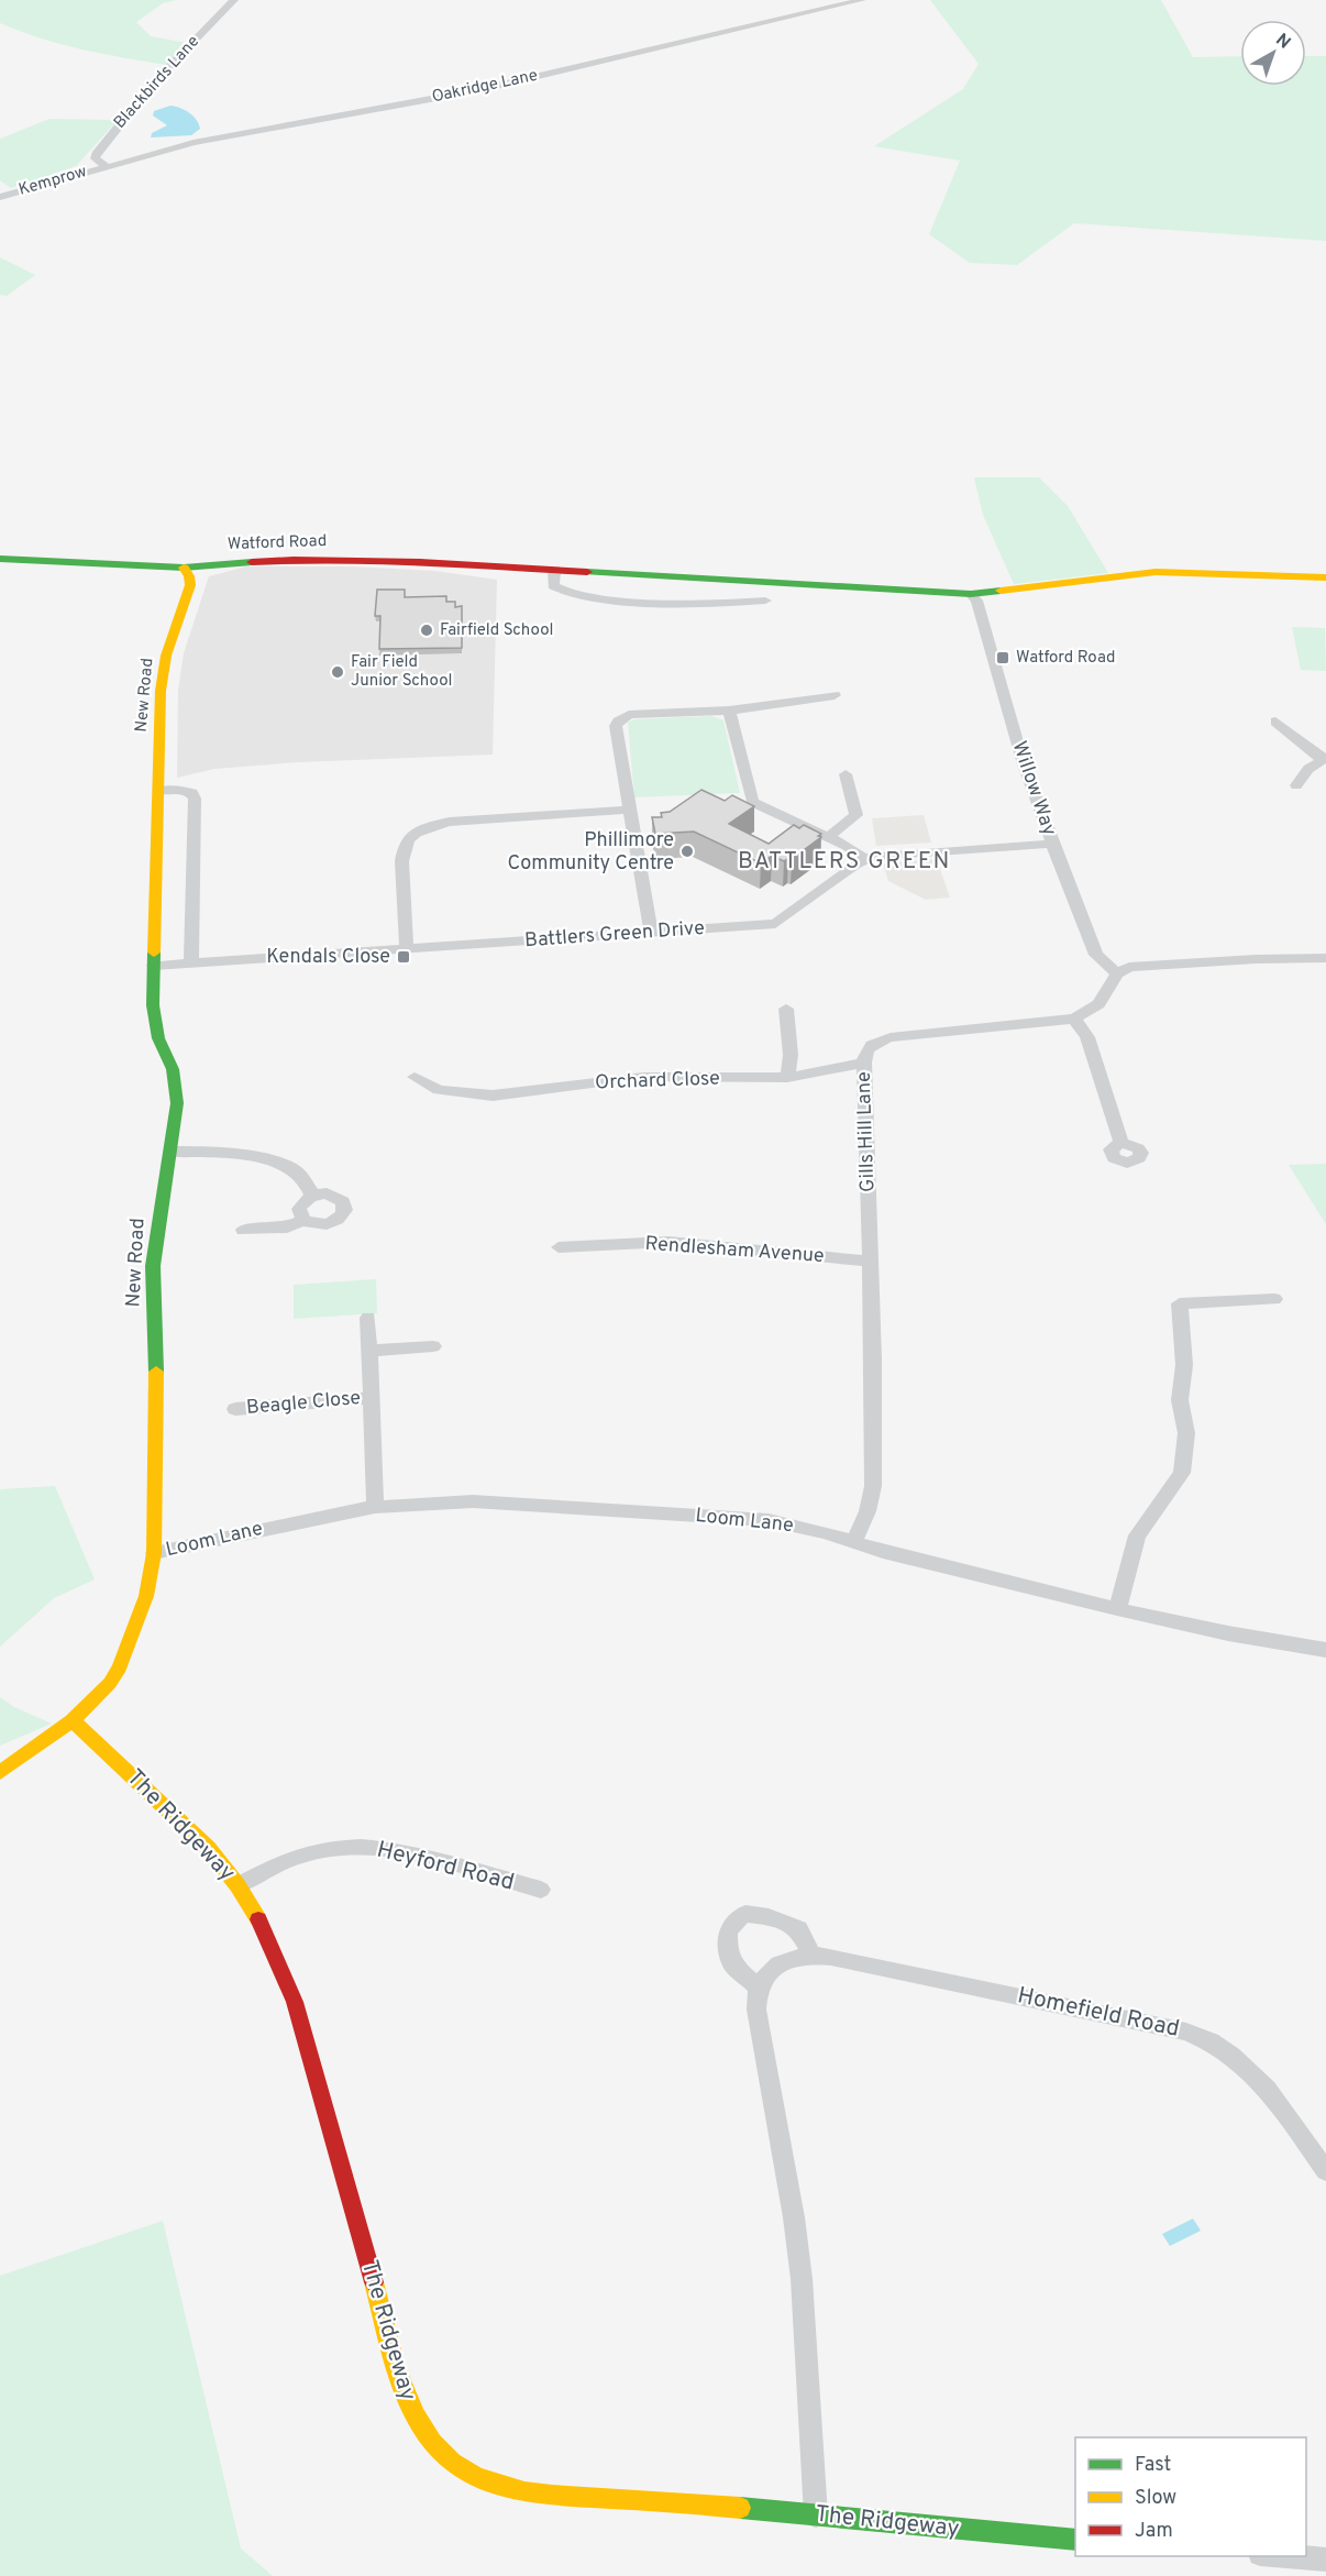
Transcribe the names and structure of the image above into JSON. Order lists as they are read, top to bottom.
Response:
{
  "streets": {
    "street": [
      "Blackbirds Lane",
      "Oakridge Lane",
      "Kemprow",
      "Watford Road",
      "New Road",
      "Willow Way",
      "Battlers Green Drive",
      "Orchard Close",
      "Gills Hill Lane",
      "Rendlesham Avenue",
      "Beagle Close",
      "Loom Lane",
      "The Ridgeway",
      "Heyford Road",
      "Homefield Road"
    ]
  },
  "crossings": [
    ["Blackbirds Lane", "Oakridge Lane"],
    ["Blackbirds Lane", "Kemprow"],
    ["Oakridge Lane", "Kemprow"],
    ["Watford Road", "New Road"],
    ["Watford Road", "Willow Way"],
    ["New Road", "Battlers Green Drive"],
    ["New Road", "Loom Lane"],
    ["New Road", "The Ridgeway"],
    ["Willow Way", "Battlers Green Drive"],
    ["Willow Way", "Gills Hill Lane"],
    ["Orchard Close", "Gills Hill Lane"],
    ["Gills Hill Lane", "Rendlesham Avenue"],
    ["Gills Hill Lane", "Loom Lane"],
    ["Beagle Close", "Loom Lane"],
    ["The Ridgeway", "Heyford Road"]
  ],
  "districts": ["BATTLERS GREEN"],
  "places": {
    "other": ["Fairfield School", "Fair Field Junior School", "Phillimore Community Centre"],
    "transit": ["Watford Road", "Kendals Close"]
  },
  "legend": ["Fast", "Slow", "Jam"],
  "north": "top right"
}
